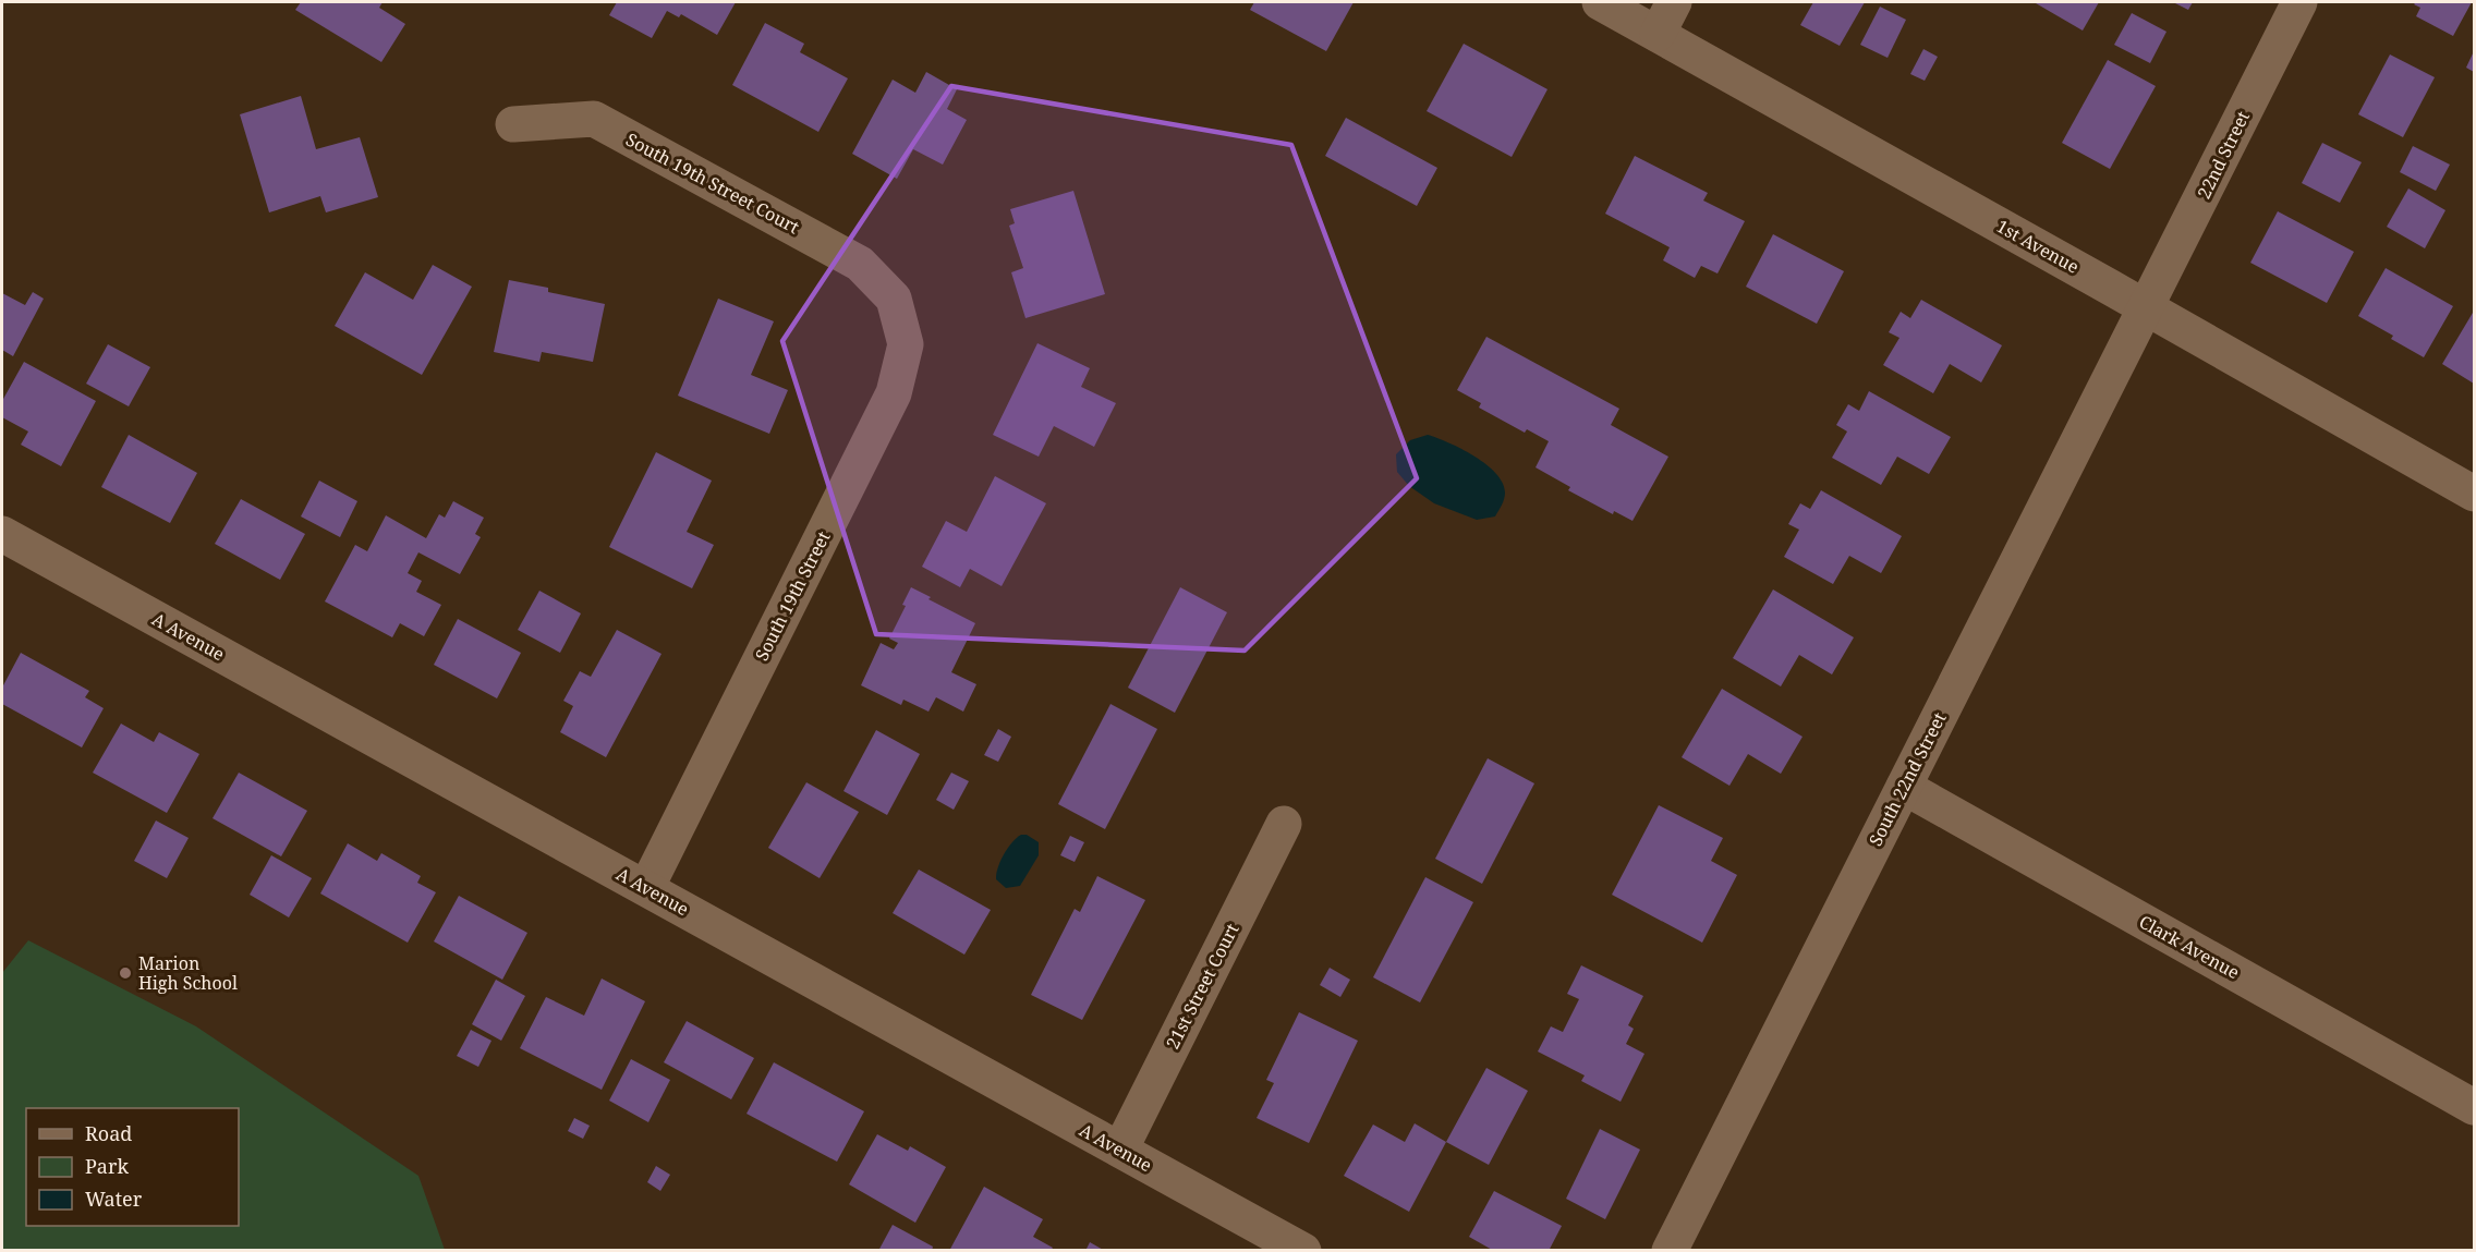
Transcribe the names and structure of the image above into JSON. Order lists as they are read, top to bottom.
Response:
{
  "streets": {
    "street": [
      "22nd Street",
      "South 19th Street Court",
      "1st Avenue",
      "South 19th Street",
      "A Avenue",
      "South 22nd Street",
      "Clark Avenue",
      "21st Street Court"
    ]
  },
  "crossings": [
    ["22nd Street", "1st Avenue"],
    ["22nd Street", "South 22nd Street"],
    ["South 19th Street Court", "South 19th Street"],
    ["1st Avenue", "South 22nd Street"],
    ["South 19th Street", "A Avenue"],
    ["A Avenue", "21st Street Court"],
    ["South 22nd Street", "Clark Avenue"]
  ],
  "places": ["Marion High School"],
  "legend": ["Road", "Park", "Water"]
}
